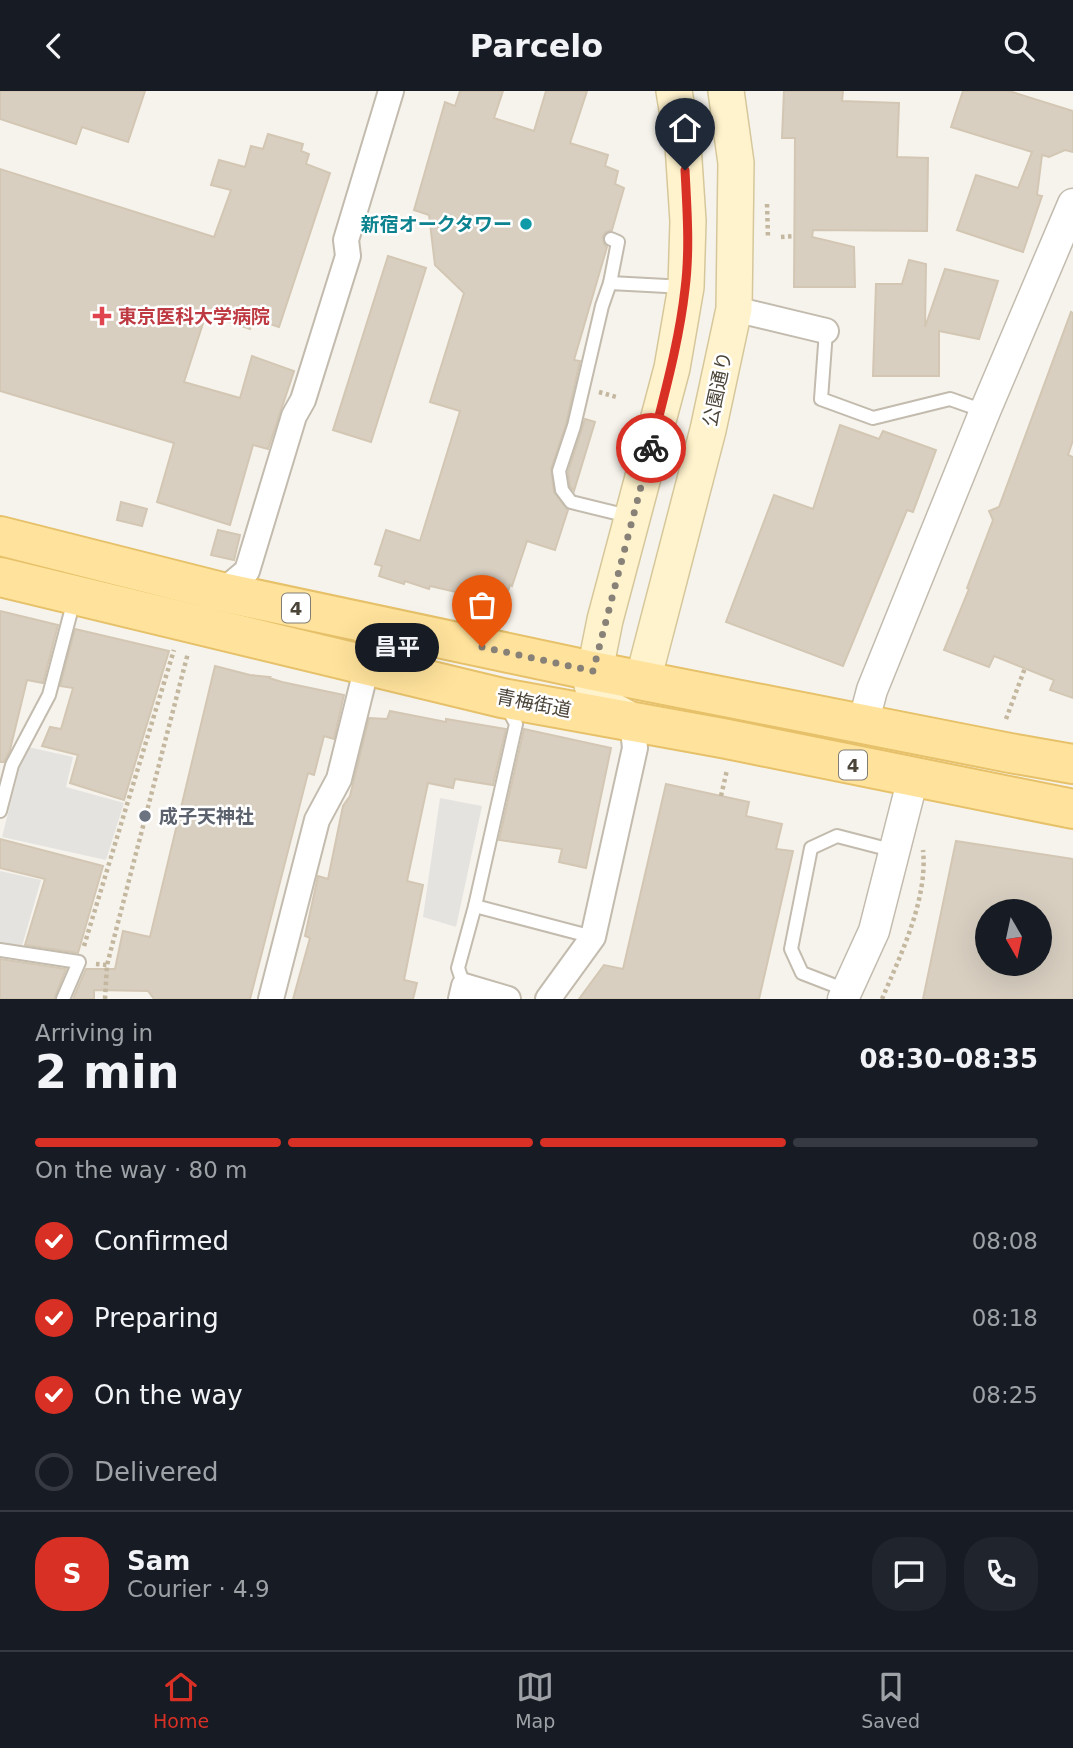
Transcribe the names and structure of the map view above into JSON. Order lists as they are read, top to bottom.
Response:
{
  "streets": {
    "main road": ["公園通り", "4", "青梅街道"]
  },
  "crossings": [
    ["公園通り", "4"]
  ],
  "places": {
    "other": ["新宿オークタワー", "昌平", "成子天神社"],
    "health": ["東京医科大学病院"]
  },
  "north": "bottom",
  "page": {
    "header": "Parcelo",
    "bubble": "昌平",
    "heading": ["2 min", "Arriving in", "08:30–08:35"],
    "panel": ["Sam", "Courier · 4.9"],
    "bar": "On the way · 80 m",
    "list": [
      ["Confirmed", "08:08"],
      ["Preparing", "08:18"],
      ["On the way", "08:25"],
      "Delivered"
    ],
    "round": "S",
    "tabs": ["Home", "Map", "Saved"]
  }
}
